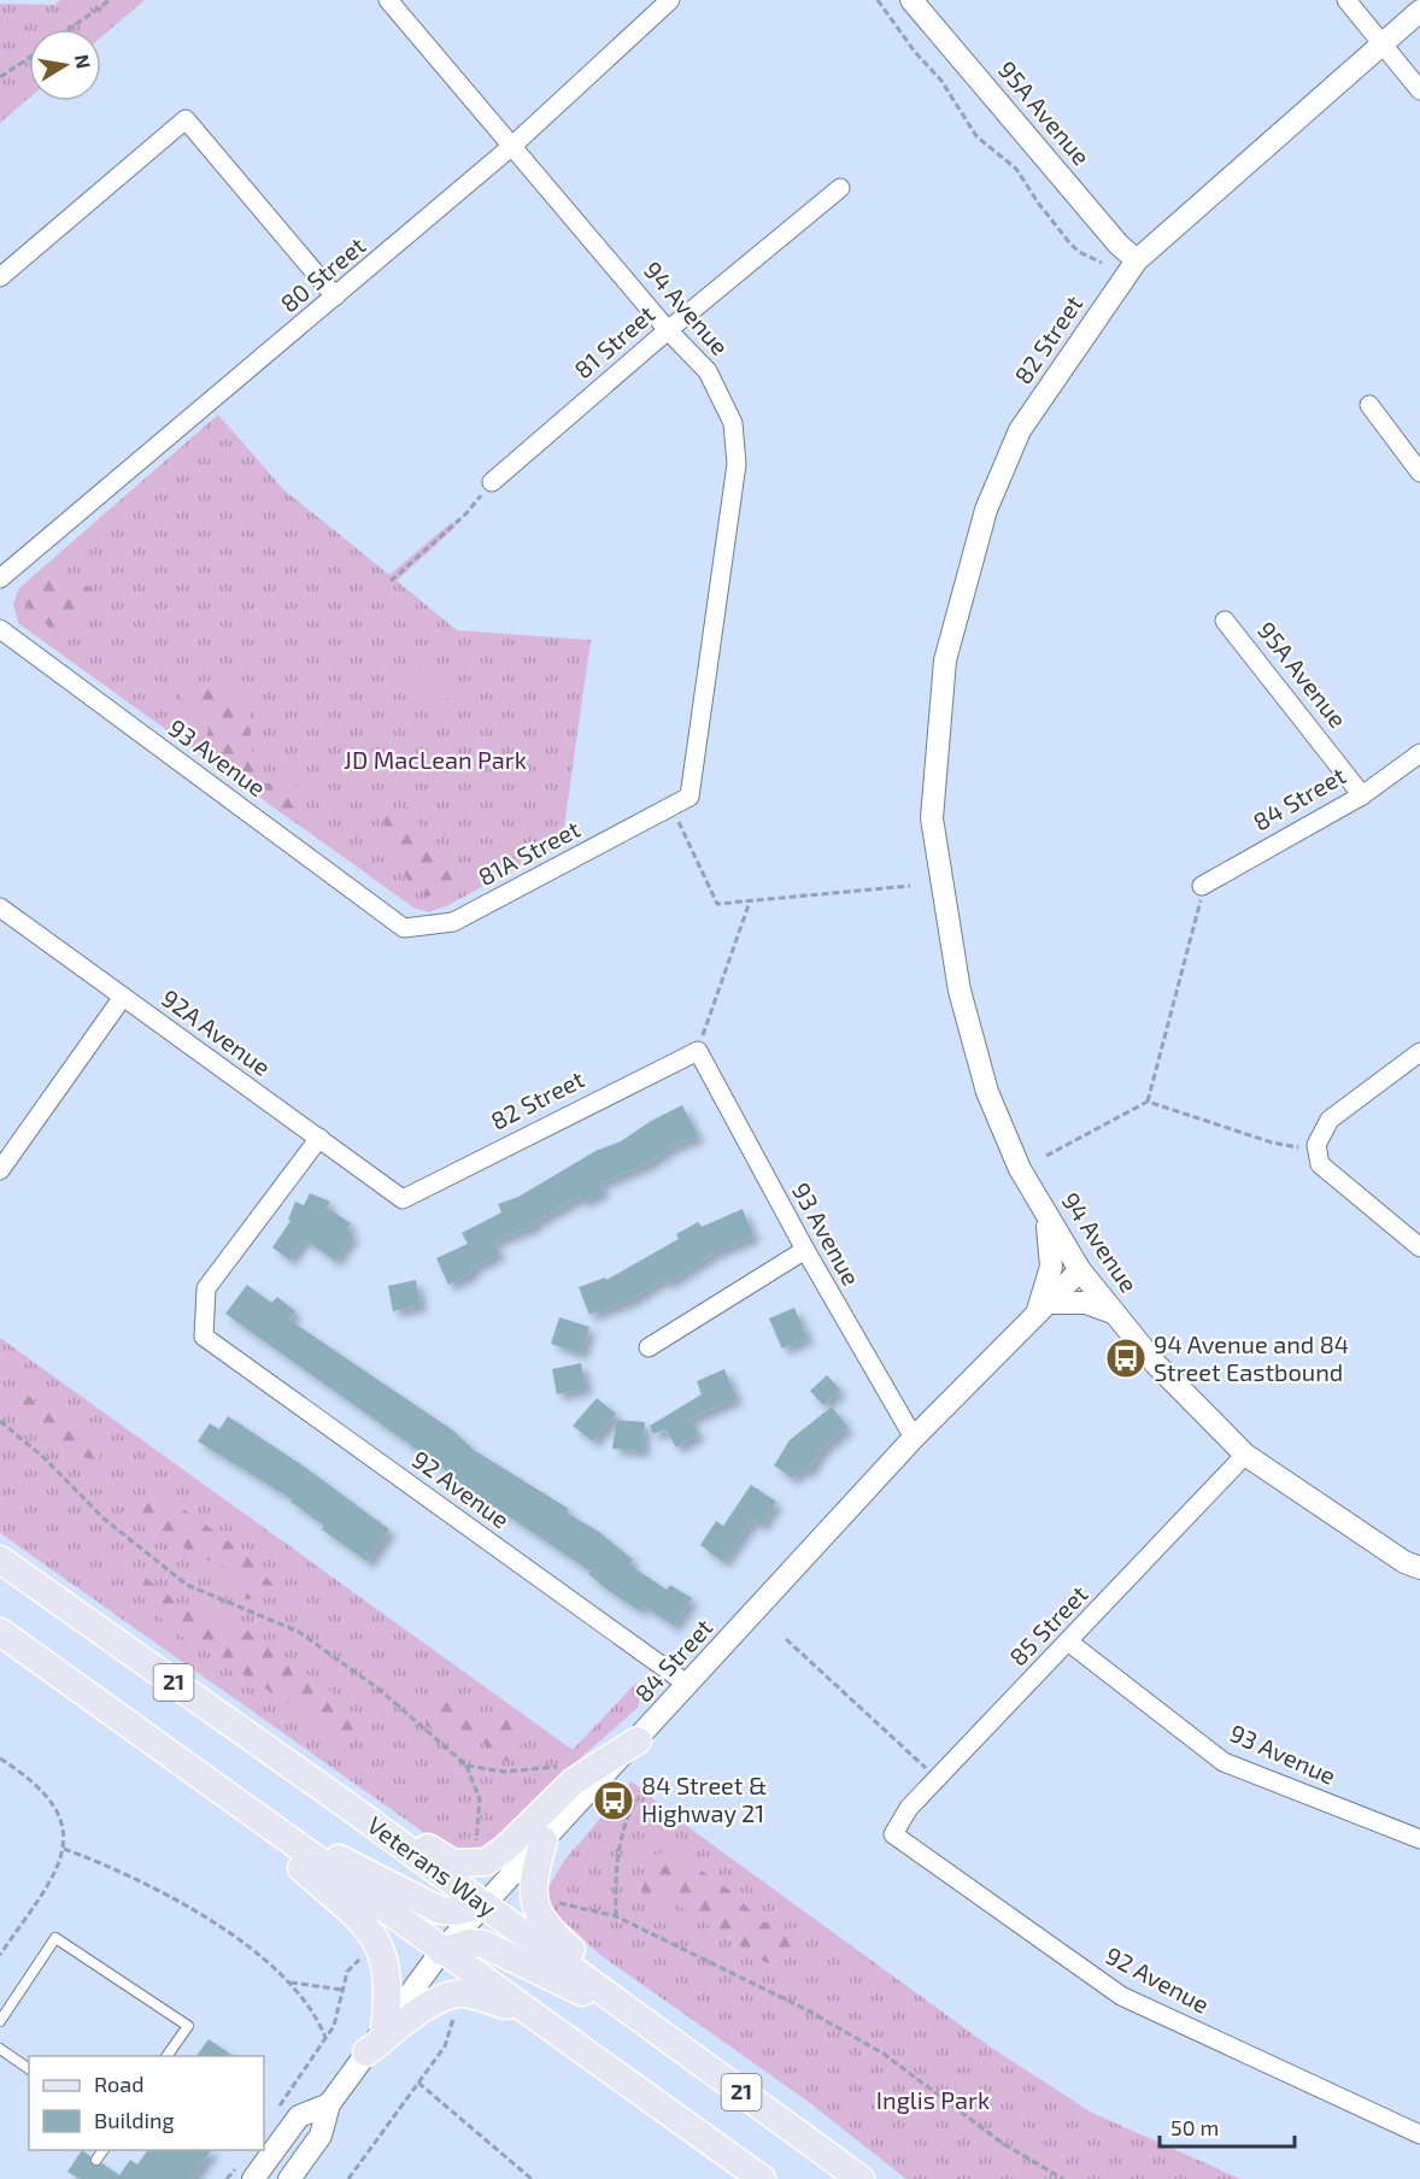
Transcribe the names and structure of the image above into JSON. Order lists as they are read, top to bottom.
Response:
{
  "streets": {
    "main road": ["21", "Veterans Way"],
    "street": [
      "95A Avenue",
      "80 Street",
      "94 Avenue",
      "82 Street",
      "81 Street",
      "93 Avenue",
      "84 Street",
      "81A Street",
      "92A Avenue",
      "92 Avenue",
      "85 Street"
    ]
  },
  "crossings": [
    ["95A Avenue", "82 Street"],
    ["95A Avenue", "84 Street"],
    ["80 Street", "94 Avenue"],
    ["94 Avenue", "82 Street"],
    ["94 Avenue", "81 Street"],
    ["94 Avenue", "84 Street"],
    ["94 Avenue", "81A Street"],
    ["94 Avenue", "85 Street"],
    ["82 Street", "93 Avenue"],
    ["82 Street", "92A Avenue"],
    ["93 Avenue", "84 Street"],
    ["93 Avenue", "81A Street"],
    ["93 Avenue", "85 Street"],
    ["84 Street", "92 Avenue"],
    ["84 Street", "21"],
    ["84 Street", "Veterans Way"],
    ["92A Avenue", "92 Avenue"],
    ["92 Avenue", "85 Street"]
  ],
  "parks": ["JD MacLean Park", "Inglis Park"],
  "places": {
    "bus stop": ["94 Avenue and 84 Street Eastbound", "84 Street & Highway 21"]
  },
  "legend": ["Road", "Building"],
  "scale_bar": "50 m",
  "north": "right"
}
